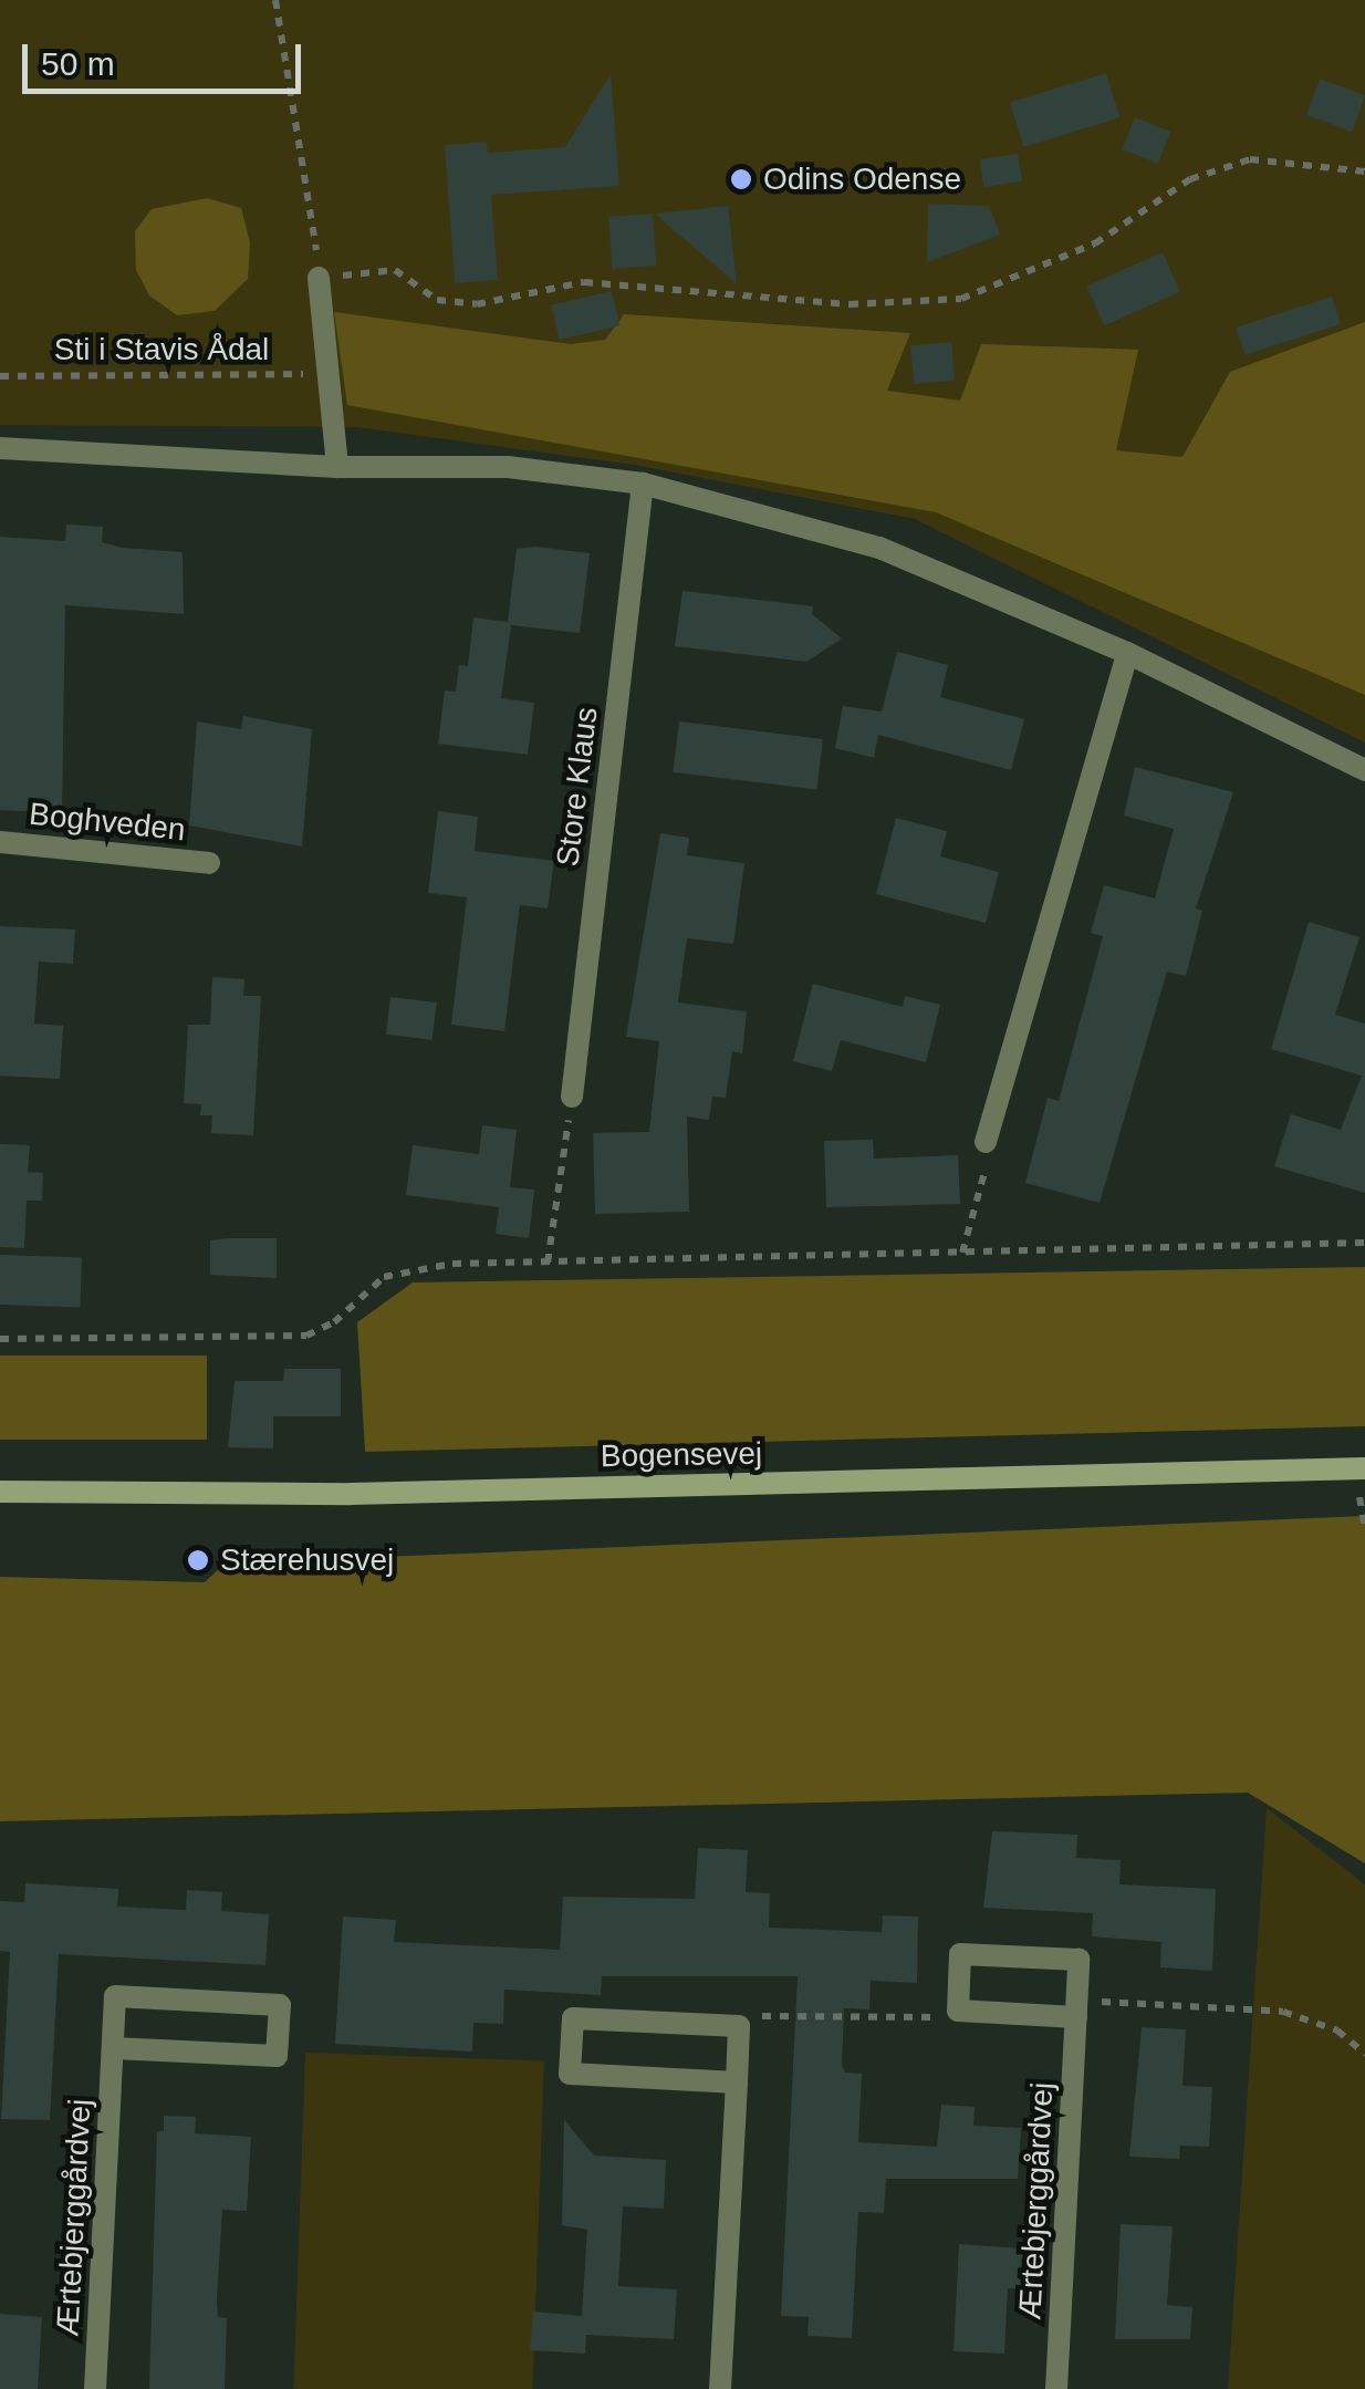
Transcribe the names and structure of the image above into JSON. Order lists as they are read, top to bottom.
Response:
{
  "streets": {
    "main road": ["Bogensevej"],
    "street": ["Store Klaus", "Boghveden", "Ærtebjerggårdvej"],
    "path": ["Sti i Stavis Ådal"]
  },
  "places": ["Odins Odense", "Stærehusvej"],
  "scale_bar": "50 m"
}
